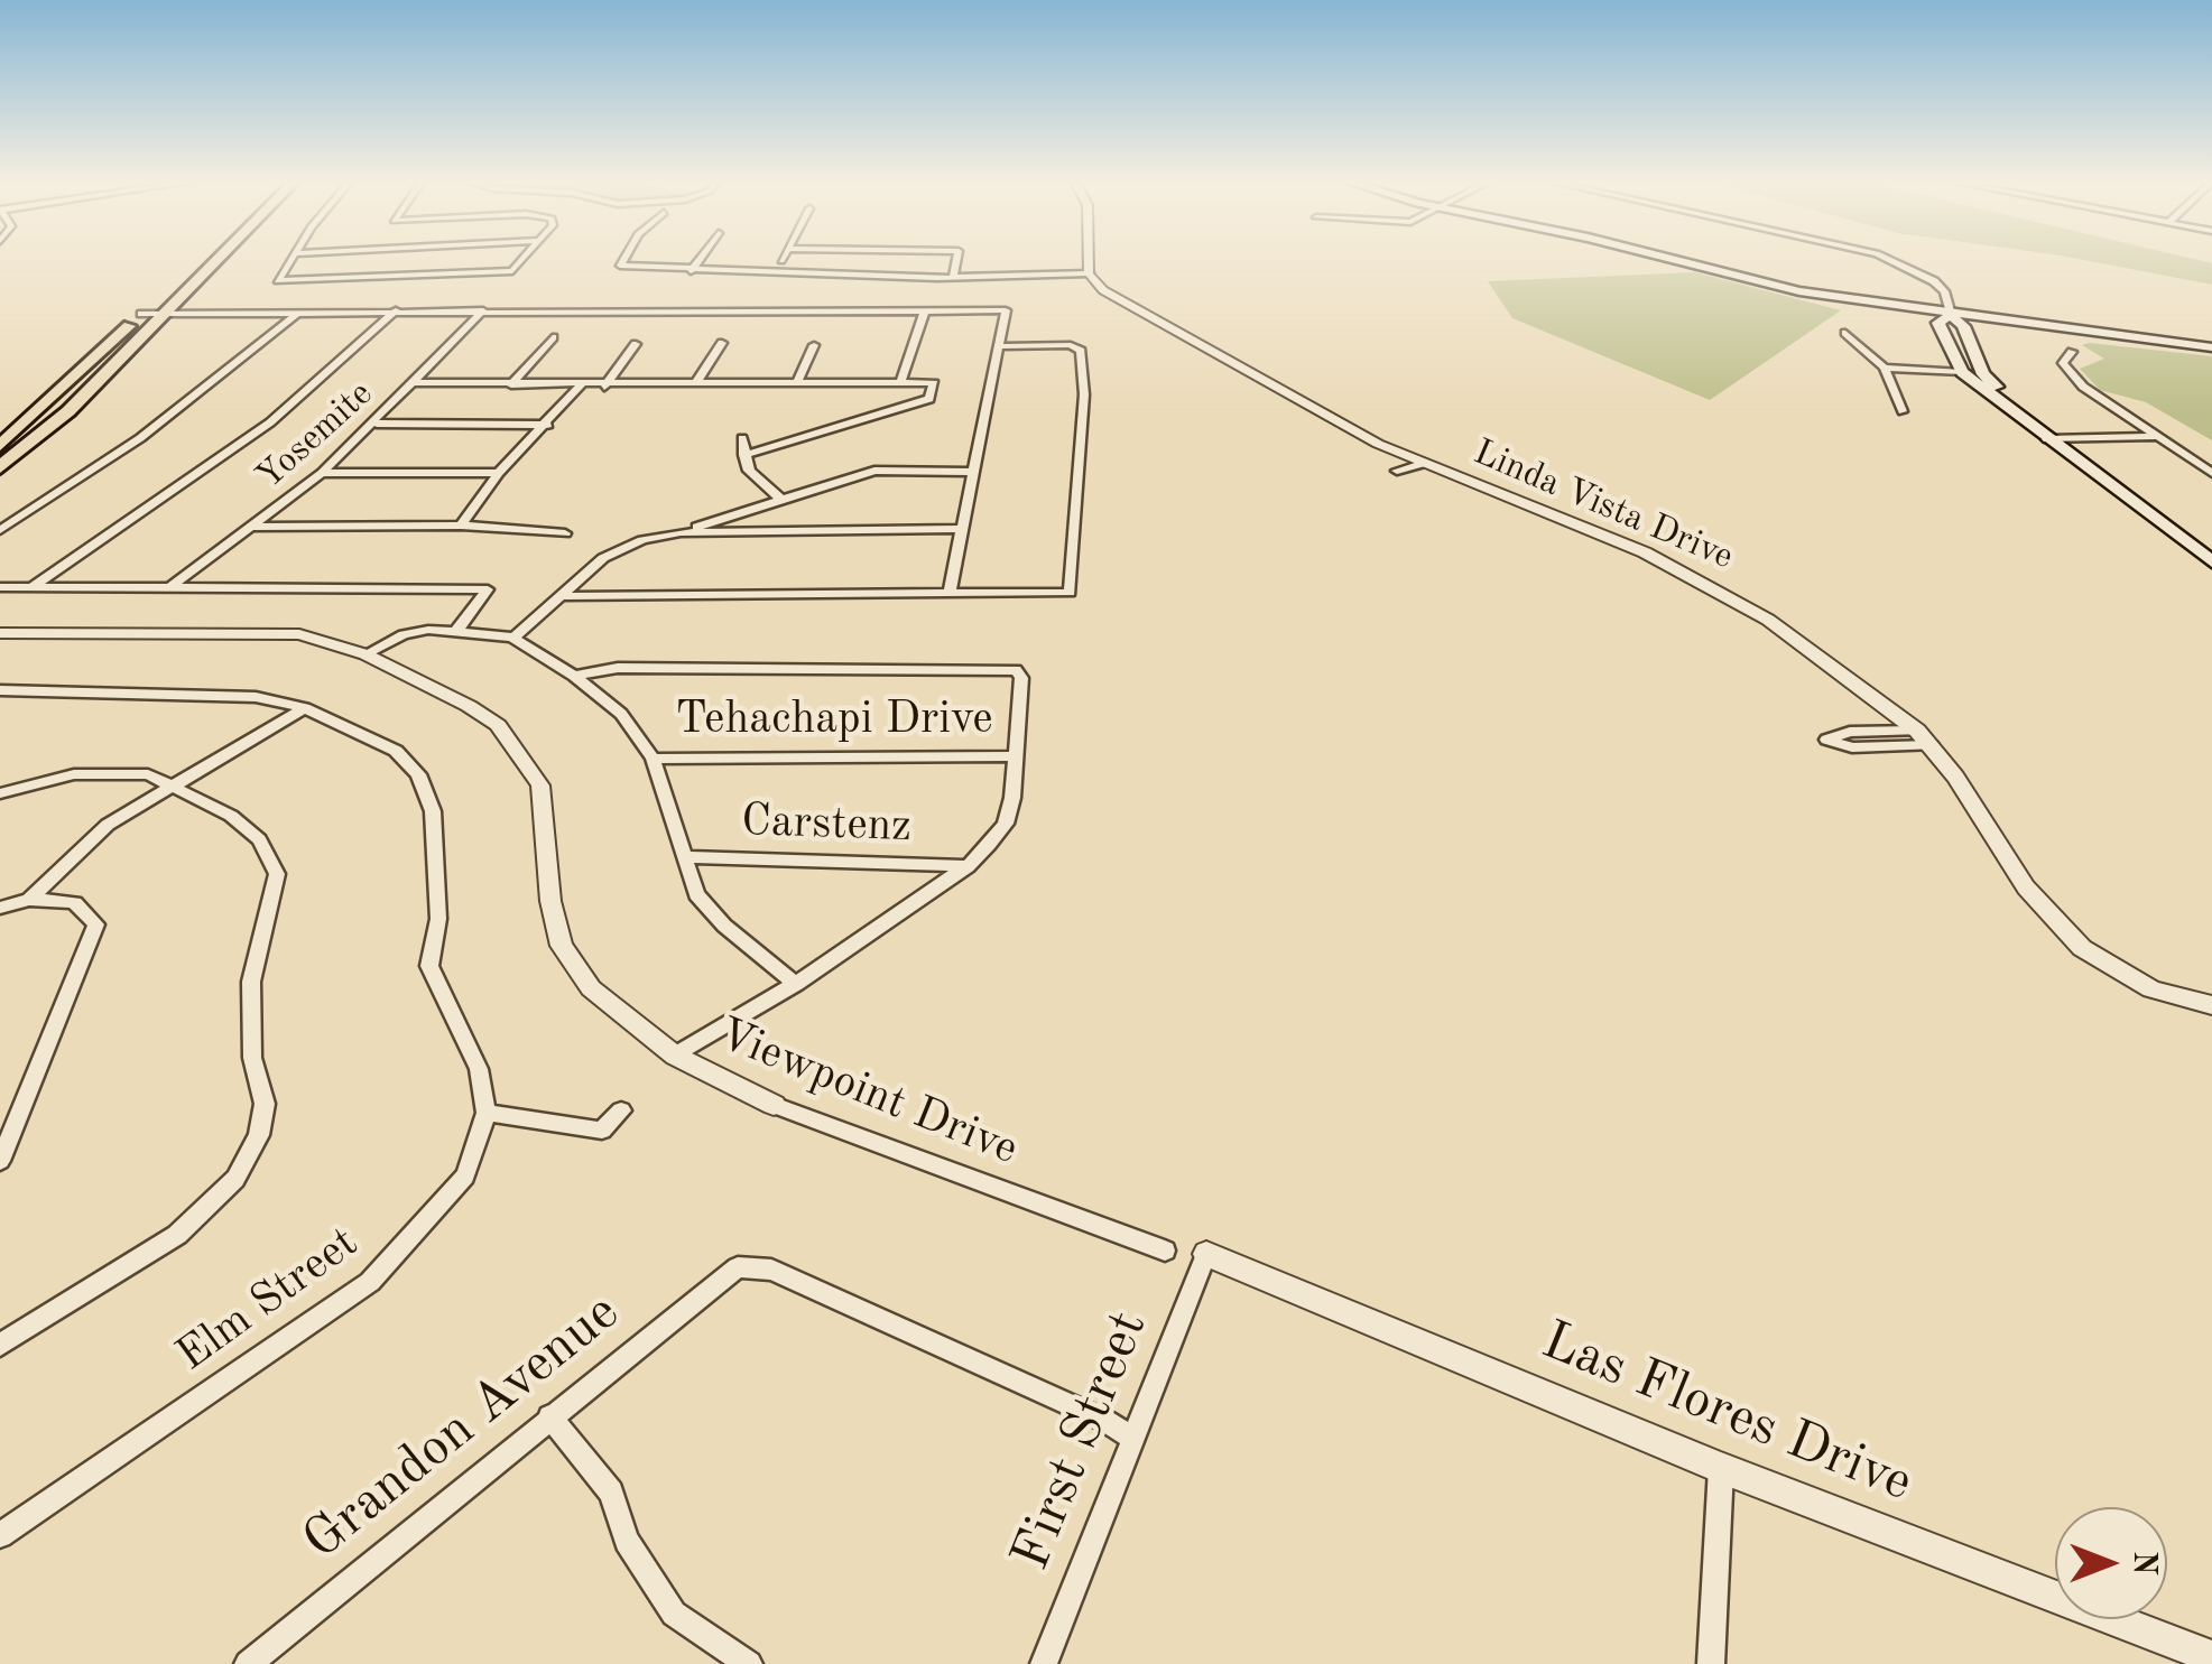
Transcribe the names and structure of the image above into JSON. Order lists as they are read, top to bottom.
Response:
{
  "streets": {
    "street": [
      "Yosemite",
      "Linda Vista Drive",
      "Tehachapi Drive",
      "Carstenz",
      "Viewpoint Drive",
      "Elm Street",
      "Las Flores Drive",
      "Grandon Avenue",
      "First Street"
    ]
  },
  "crossings": [
    ["Las Flores Drive", "First Street"]
  ],
  "north": "right"
}
